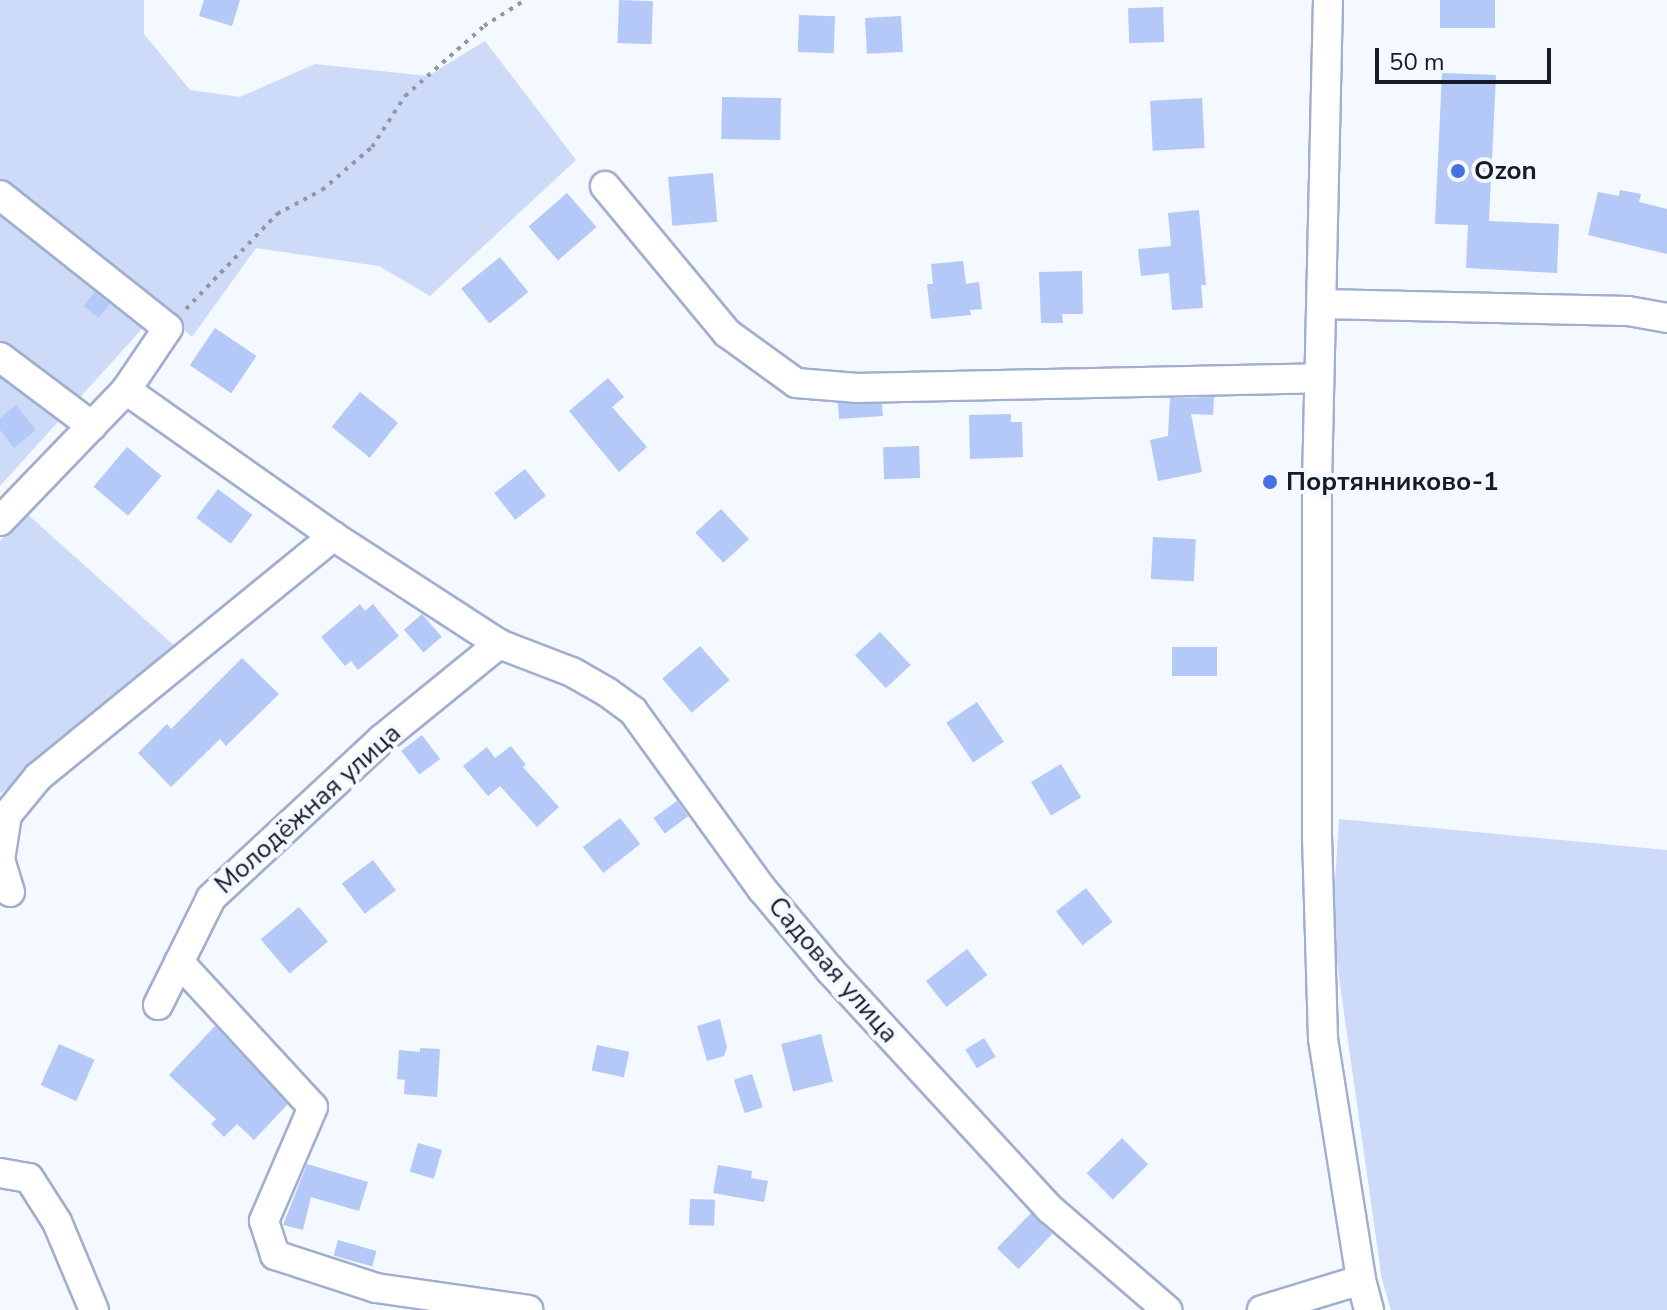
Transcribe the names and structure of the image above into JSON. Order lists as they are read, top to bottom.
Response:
{
  "streets": {
    "street": ["Молодёжная улица", "Садовая улица"]
  },
  "crossings": [
    ["Молодёжная улица", "Садовая улица"]
  ],
  "places": ["Ozon", "Портянниково-1"],
  "scale_bar": "50 m"
}
